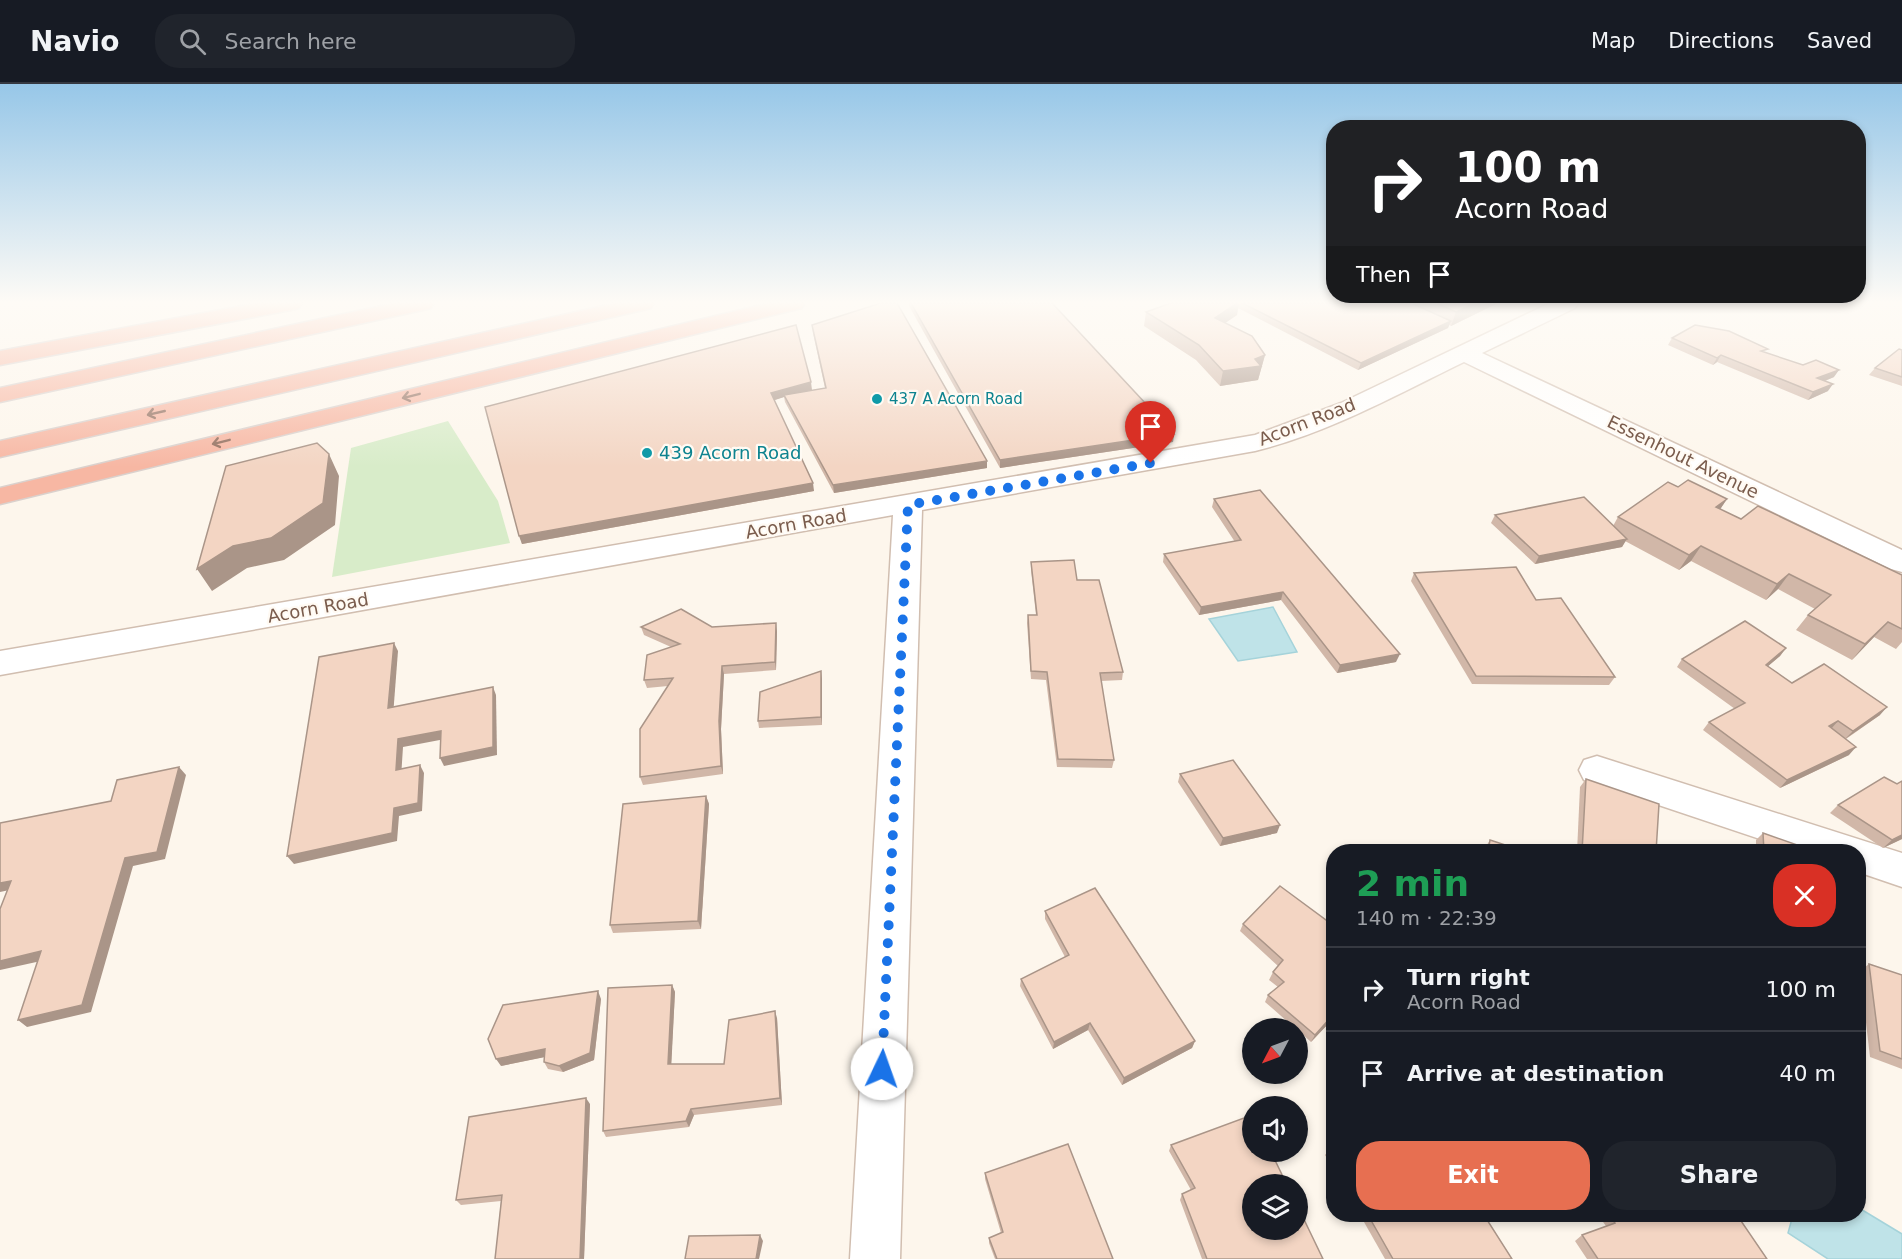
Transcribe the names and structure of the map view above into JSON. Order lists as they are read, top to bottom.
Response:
{
  "streets": {
    "street": ["Acorn Road", "Essenhout Avenue"]
  },
  "places": ["437 A Acorn Road", "439 Acorn Road"],
  "north": "bottom left",
  "page": {
    "header": "Navio",
    "search": "Search here",
    "nav": ["Map", "Directions", "Saved"],
    "turn": ["100 m", "Acorn Road"],
    "then": "Then",
    "heading": ["2 min", "140 m · 22:39"],
    "list": [
      {
        "name": "Turn right",
        "note": "Acorn Road",
        "value": "100 m"
      },
      {
        "name": "Arrive at destination",
        "value": "40 m"
      }
    ],
    "buttons": ["Exit", "Share"]
  }
}
